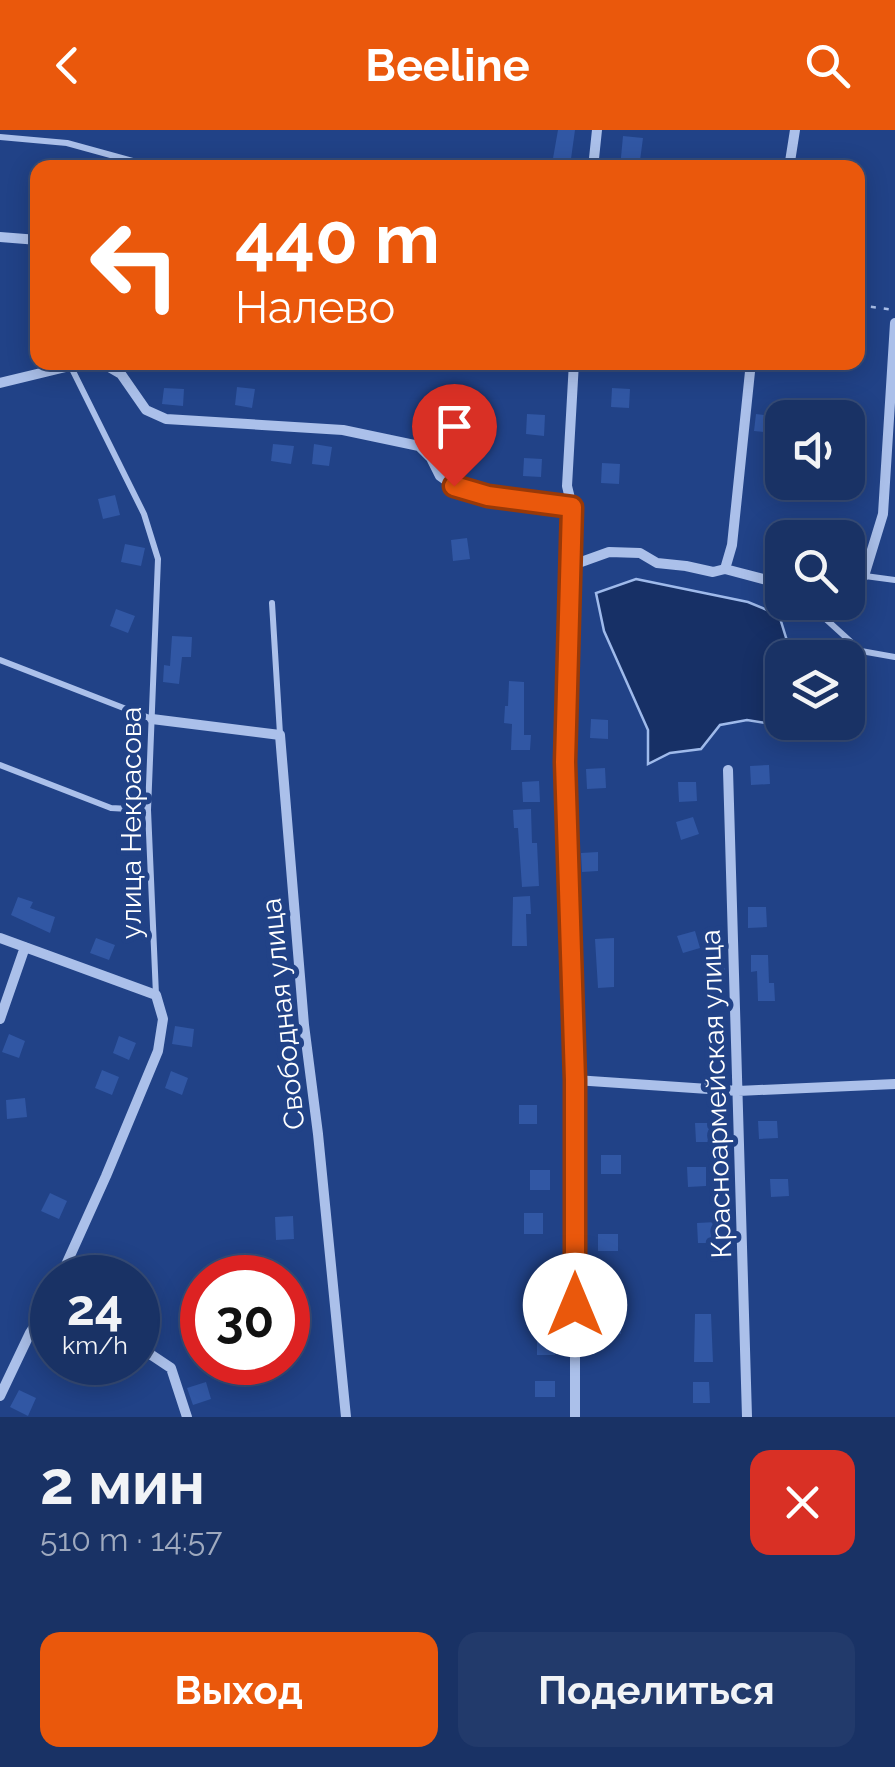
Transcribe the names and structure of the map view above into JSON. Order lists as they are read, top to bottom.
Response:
{
  "streets": {
    "street": ["улица Некрасова", "Свободная улица", "Красноармейская улица"]
  },
  "page": {
    "header": "Beeline",
    "turn": ["440 m", "Налево"],
    "speed": "24 km/h",
    "limit": "30",
    "heading": ["2 мин", "510 m · 14:57"],
    "buttons": ["Выход", "Поделиться"]
  }
}
